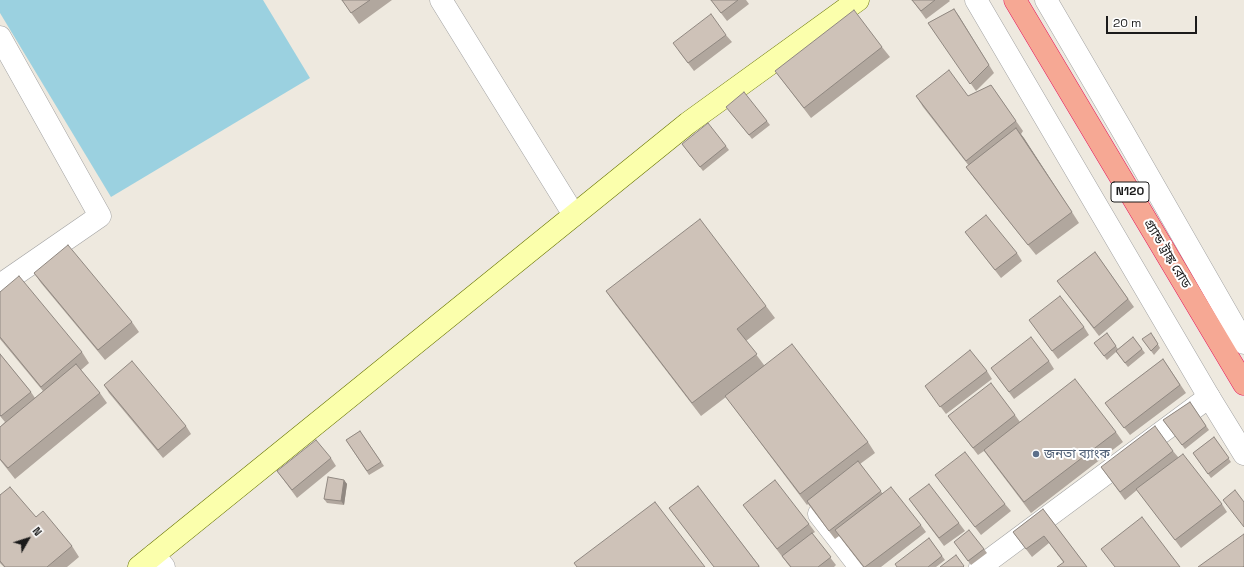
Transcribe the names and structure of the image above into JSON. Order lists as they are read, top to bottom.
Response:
{
  "streets": {
    "highway": ["N120", "গ্র্যান্ড ট্রাঙ্ক রোড"]
  },
  "places": ["জনতা ব্যাংক"],
  "scale_bar": "20 m",
  "north": "top right"
}
